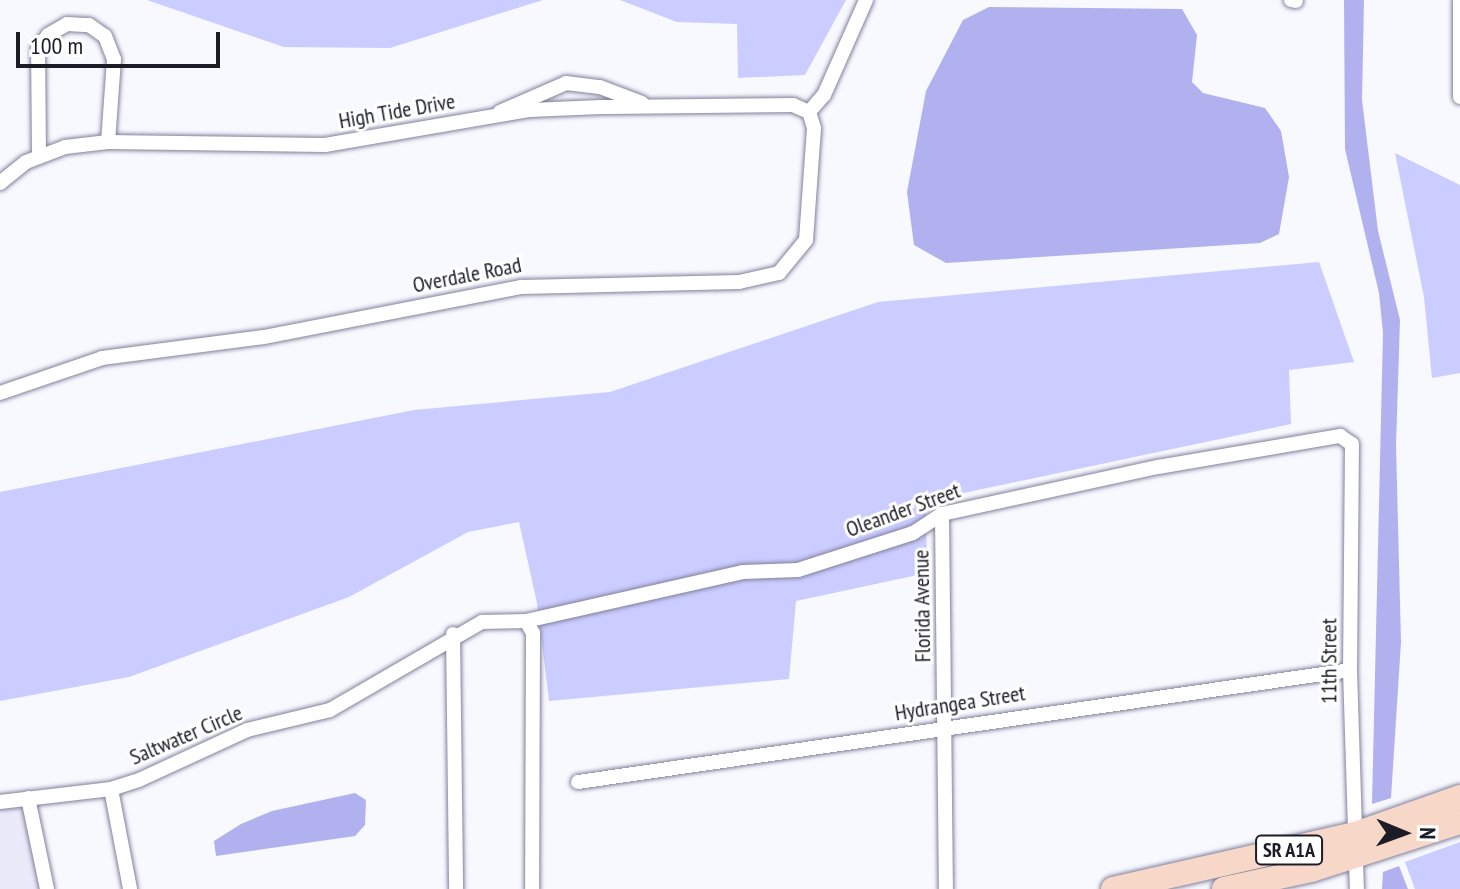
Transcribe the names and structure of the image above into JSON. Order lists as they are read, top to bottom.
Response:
{
  "streets": {
    "main road": ["SR A1A"],
    "street": [
      "High Tide Drive",
      "Overdale Road",
      "Oleander Street",
      "Florida Avenue",
      "11th Street",
      "Hydrangea Street",
      "Saltwater Circle"
    ]
  },
  "crossings": [
    ["High Tide Drive", "Overdale Road"],
    ["Oleander Street", "Florida Avenue"],
    ["Oleander Street", "11th Street"],
    ["Oleander Street", "Saltwater Circle"],
    ["Florida Avenue", "Hydrangea Street"],
    ["11th Street", "Hydrangea Street"],
    ["11th Street", "SR A1A"]
  ],
  "scale_bar": "100 m",
  "north": "right"
}
